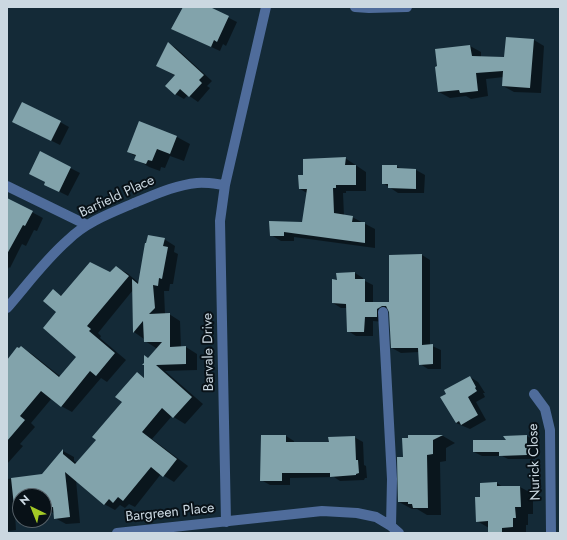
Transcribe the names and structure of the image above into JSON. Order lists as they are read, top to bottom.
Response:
{
  "streets": {
    "street": [
      "Barfield Place",
      "Barvale Drive",
      "Nurick Close",
      "Bargreen Place"
    ]
  },
  "crossings": [
    ["Barfield Place", "Barvale Drive"],
    ["Barvale Drive", "Bargreen Place"]
  ],
  "north": "top left"
}
